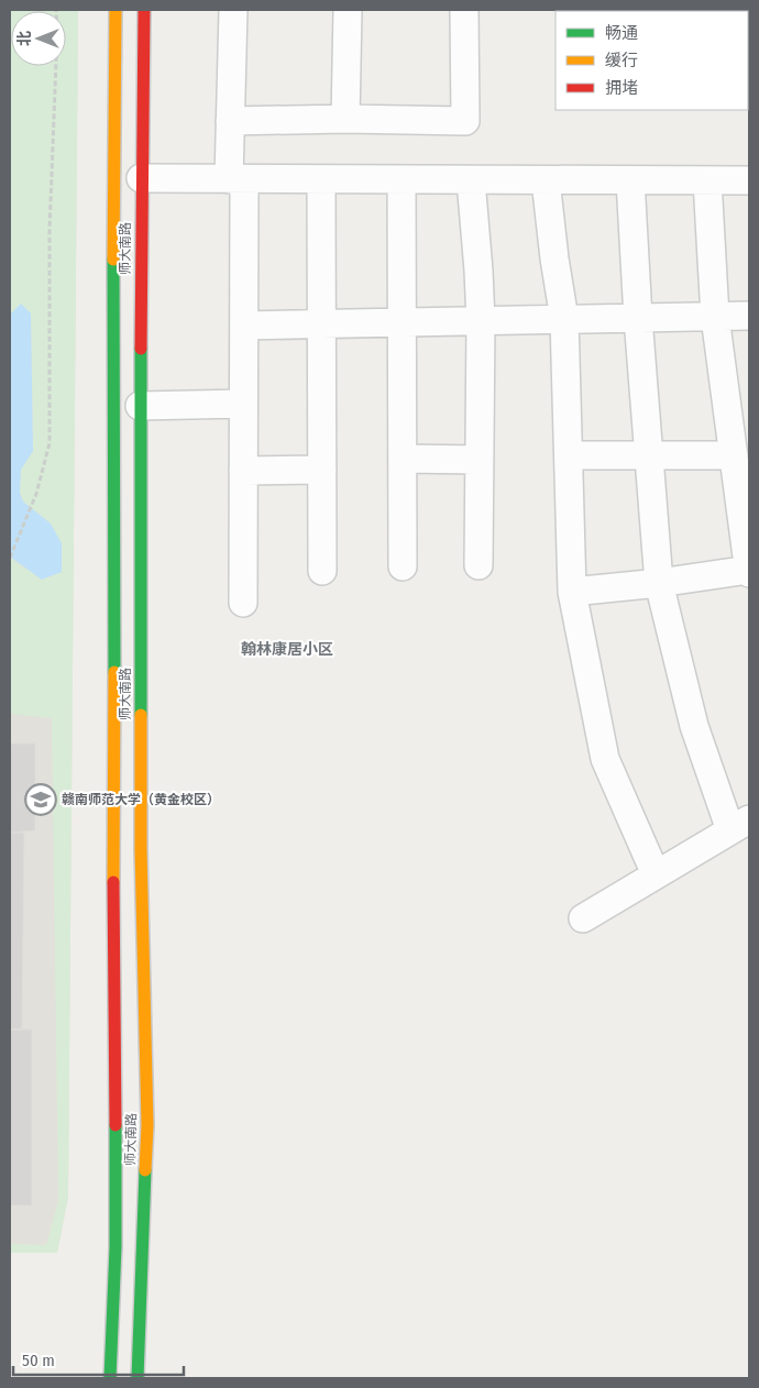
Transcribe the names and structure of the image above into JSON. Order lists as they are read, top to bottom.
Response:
{
  "streets": {
    "main road": ["师大南路"]
  },
  "districts": ["翰林康居小区"],
  "places": {
    "school or university": ["赣南师范大学（黄金校区）"]
  },
  "legend": ["畅通", "缓行", "拥堵"],
  "scale_bar": "50 m",
  "north": "left"
}
